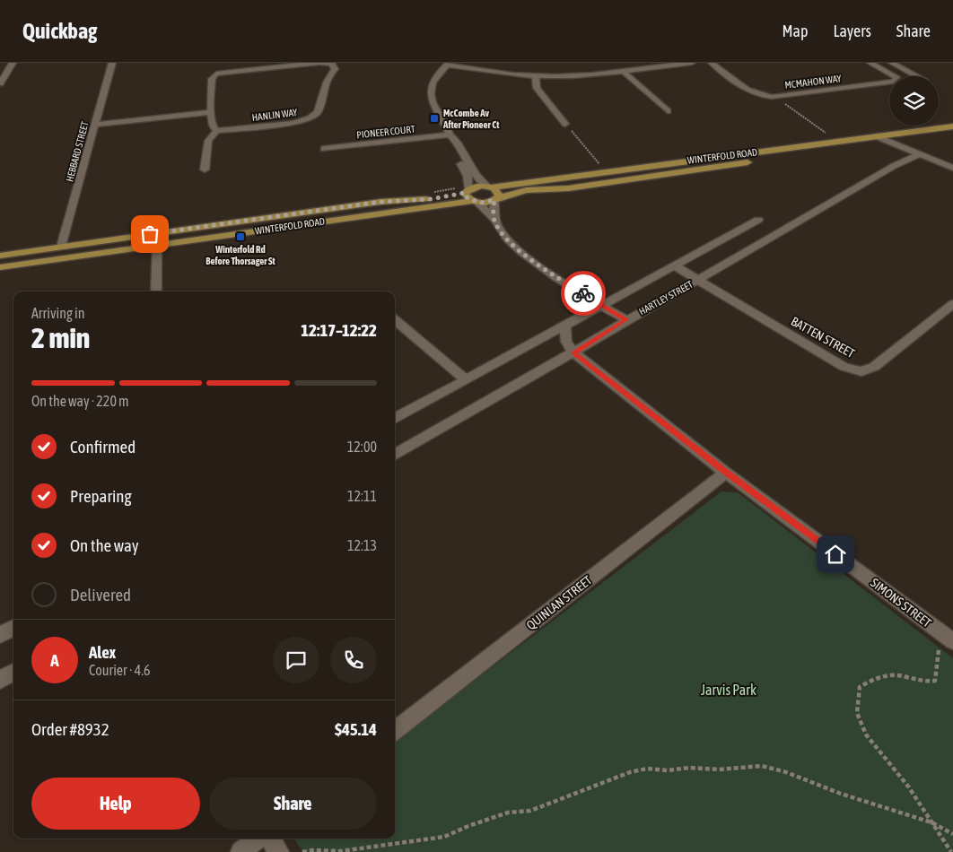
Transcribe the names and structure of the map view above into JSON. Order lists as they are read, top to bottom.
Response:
{
  "streets": {
    "main road": ["WINTERFOLD ROAD"],
    "street": [
      "MCMAHON WAY",
      "HANLIN WAY",
      "PIONEER COURT",
      "HEBBARD STREET",
      "HARTLEY STREET",
      "BATTEN STREET",
      "QUINLAN STREET",
      "SIMONS STREET"
    ]
  },
  "crossings": [
    ["HEBBARD STREET", "WINTERFOLD ROAD"],
    ["HARTLEY STREET", "BATTEN STREET"],
    ["HARTLEY STREET", "SIMONS STREET"],
    ["QUINLAN STREET", "SIMONS STREET"]
  ],
  "parks": ["Jarvis Park"],
  "places": {
    "transit": ["McCombe Av After Pioneer Ct", "Winterfold Rd Before Thorsager St"]
  },
  "page": {
    "header": "Quickbag",
    "nav": ["Map", "Layers", "Share"],
    "heading": ["2 min", "Arriving in", "12:17–12:22"],
    "panel": [
      "Alex",
      "Courier · 4.6",
      "Order #8932",
      "$45.14"
    ],
    "bar": "On the way · 220 m",
    "list": [
      ["Confirmed", "12:00"],
      ["Preparing", "12:11"],
      ["On the way", "12:13"],
      "Delivered"
    ],
    "round": "A",
    "buttons": ["Help", "Share"]
  }
}
